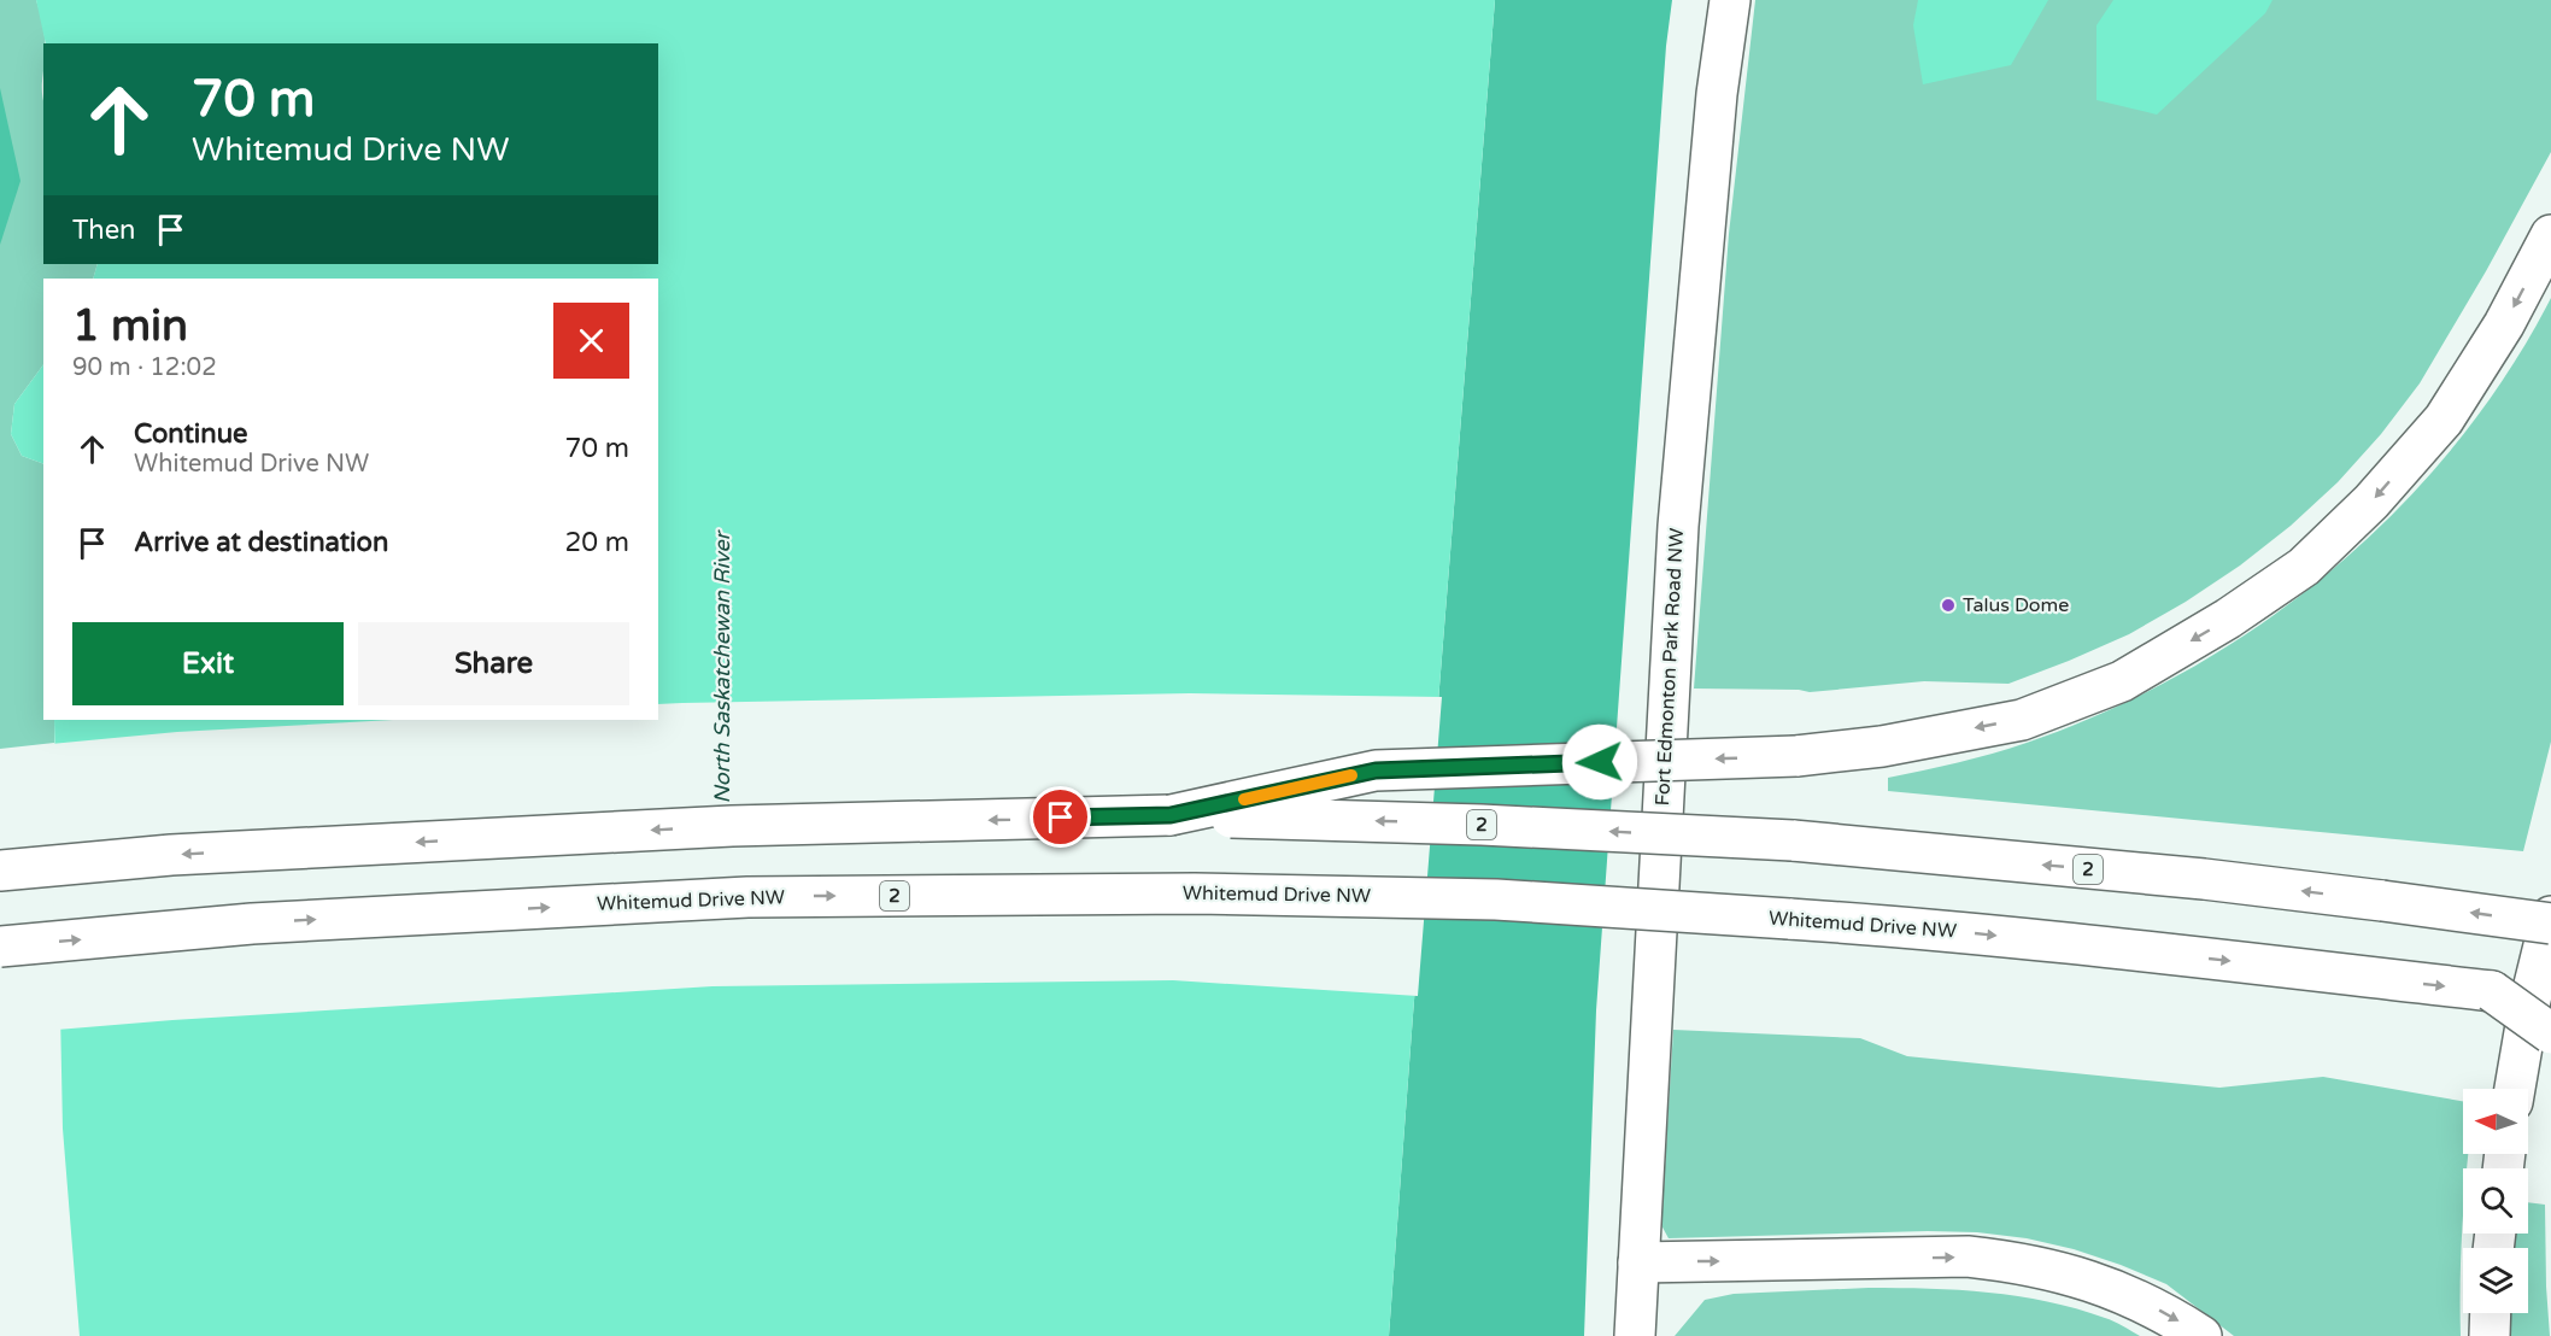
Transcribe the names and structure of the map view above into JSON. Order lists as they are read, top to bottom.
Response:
{
  "streets": {
    "main road": ["Fort Edmonton Park Road NW", "2", "Whitemud Drive NW"]
  },
  "water": ["North Saskatchewan River"],
  "places": ["Talus Dome"],
  "north": "left",
  "page": {
    "turn": ["70 m", "Whitemud Drive NW"],
    "then": "Then",
    "heading": ["1 min", "90 m · 12:02"],
    "list": [
      {
        "name": "Continue",
        "note": "Whitemud Drive NW",
        "value": "70 m"
      },
      {
        "name": "Arrive at destination",
        "value": "20 m"
      }
    ],
    "buttons": ["Exit", "Share"]
  }
}
